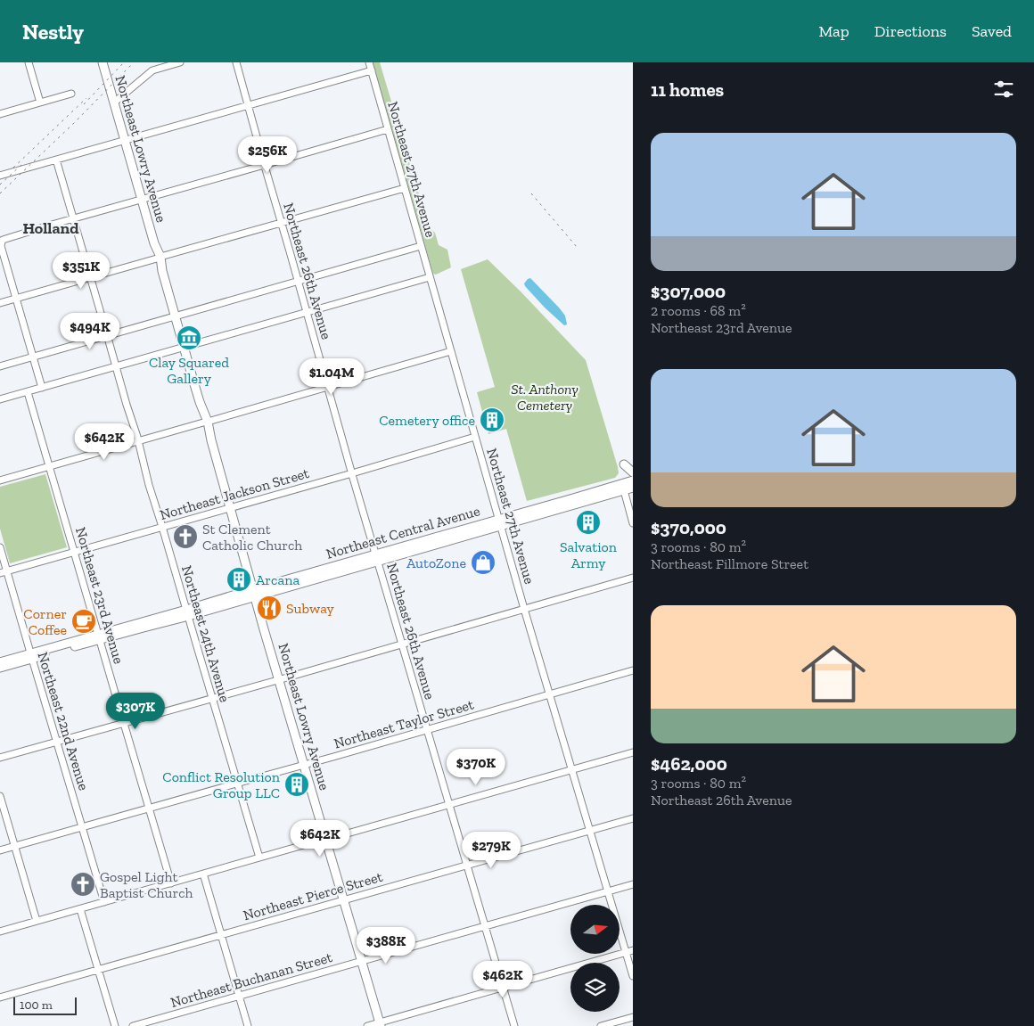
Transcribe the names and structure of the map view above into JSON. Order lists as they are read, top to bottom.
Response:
{
  "streets": {
    "main road": ["Northeast Lowry Avenue", "Northeast Central Avenue"],
    "street": [
      "Northeast 27th Avenue",
      "Northeast 26th Avenue",
      "Northeast Jackson Street",
      "Northeast 23rd Avenue",
      "Northeast 24th Avenue",
      "Northeast 22nd Avenue",
      "Northeast Taylor Street",
      "Northeast Pierce Street",
      "Northeast Buchanan Street"
    ]
  },
  "crossings": [
    ["Northeast Lowry Avenue", "Northeast Jackson Street"],
    ["Northeast Lowry Avenue", "Northeast Central Avenue"],
    ["Northeast Lowry Avenue", "Northeast Taylor Street"],
    ["Northeast Lowry Avenue", "Northeast Pierce Street"],
    ["Northeast Lowry Avenue", "Northeast Buchanan Street"],
    ["Northeast 27th Avenue", "Northeast Jackson Street"],
    ["Northeast 27th Avenue", "Northeast Central Avenue"],
    ["Northeast 27th Avenue", "Northeast Taylor Street"],
    ["Northeast 27th Avenue", "Northeast Pierce Street"],
    ["Northeast 27th Avenue", "Northeast Buchanan Street"],
    ["Northeast 26th Avenue", "Northeast Jackson Street"],
    ["Northeast 26th Avenue", "Northeast Central Avenue"],
    ["Northeast 26th Avenue", "Northeast Taylor Street"],
    ["Northeast 26th Avenue", "Northeast Pierce Street"],
    ["Northeast 26th Avenue", "Northeast Buchanan Street"],
    ["Northeast Jackson Street", "Northeast 23rd Avenue"],
    ["Northeast Jackson Street", "Northeast 24th Avenue"],
    ["Northeast Jackson Street", "Northeast 22nd Avenue"],
    ["Northeast Central Avenue", "Northeast 23rd Avenue"],
    ["Northeast Central Avenue", "Northeast 24th Avenue"],
    ["Northeast Central Avenue", "Northeast 22nd Avenue"],
    ["Northeast 23rd Avenue", "Northeast Taylor Street"],
    ["Northeast 24th Avenue", "Northeast Taylor Street"],
    ["Northeast 22nd Avenue", "Northeast Taylor Street"]
  ],
  "districts": ["Holland"],
  "parks": ["St. Anthony Cemetery"],
  "places": {
    "museum": ["Clay Squared Gallery"],
    "building": [
      "Cemetery office",
      "Salvation Army",
      "Arcana",
      "Conflict Resolution Group LLC"
    ],
    "church": ["St Clement Catholic Church", "Gospel Light Baptist Church"],
    "shop": ["AutoZone"],
    "restaurant": ["Subway"],
    "cafe": ["Corner Coffee"]
  },
  "scale_bar": "100 m",
  "north": "right",
  "page": {
    "header": "Nestly",
    "nav": ["Map", "Directions", "Saved"],
    "heading": "11 homes",
    "list": [
      {
        "name": "$307,000",
        "note": "2 rooms · 68 m² · Northeast 23rd Avenue"
      },
      {
        "name": "$370,000",
        "note": "3 rooms · 80 m² · Northeast Fillmore Street"
      },
      {
        "name": "$462,000",
        "note": "3 rooms · 80 m² · Northeast 26th Avenue"
      }
    ],
    "price": [
      "$256K",
      "$351K",
      "$494K",
      "$1.04M",
      "$642K",
      "$307K",
      "$370K",
      "$642K",
      "$279K",
      "$388K",
      "$462K"
    ],
    "scale": "100 m"
  }
}
